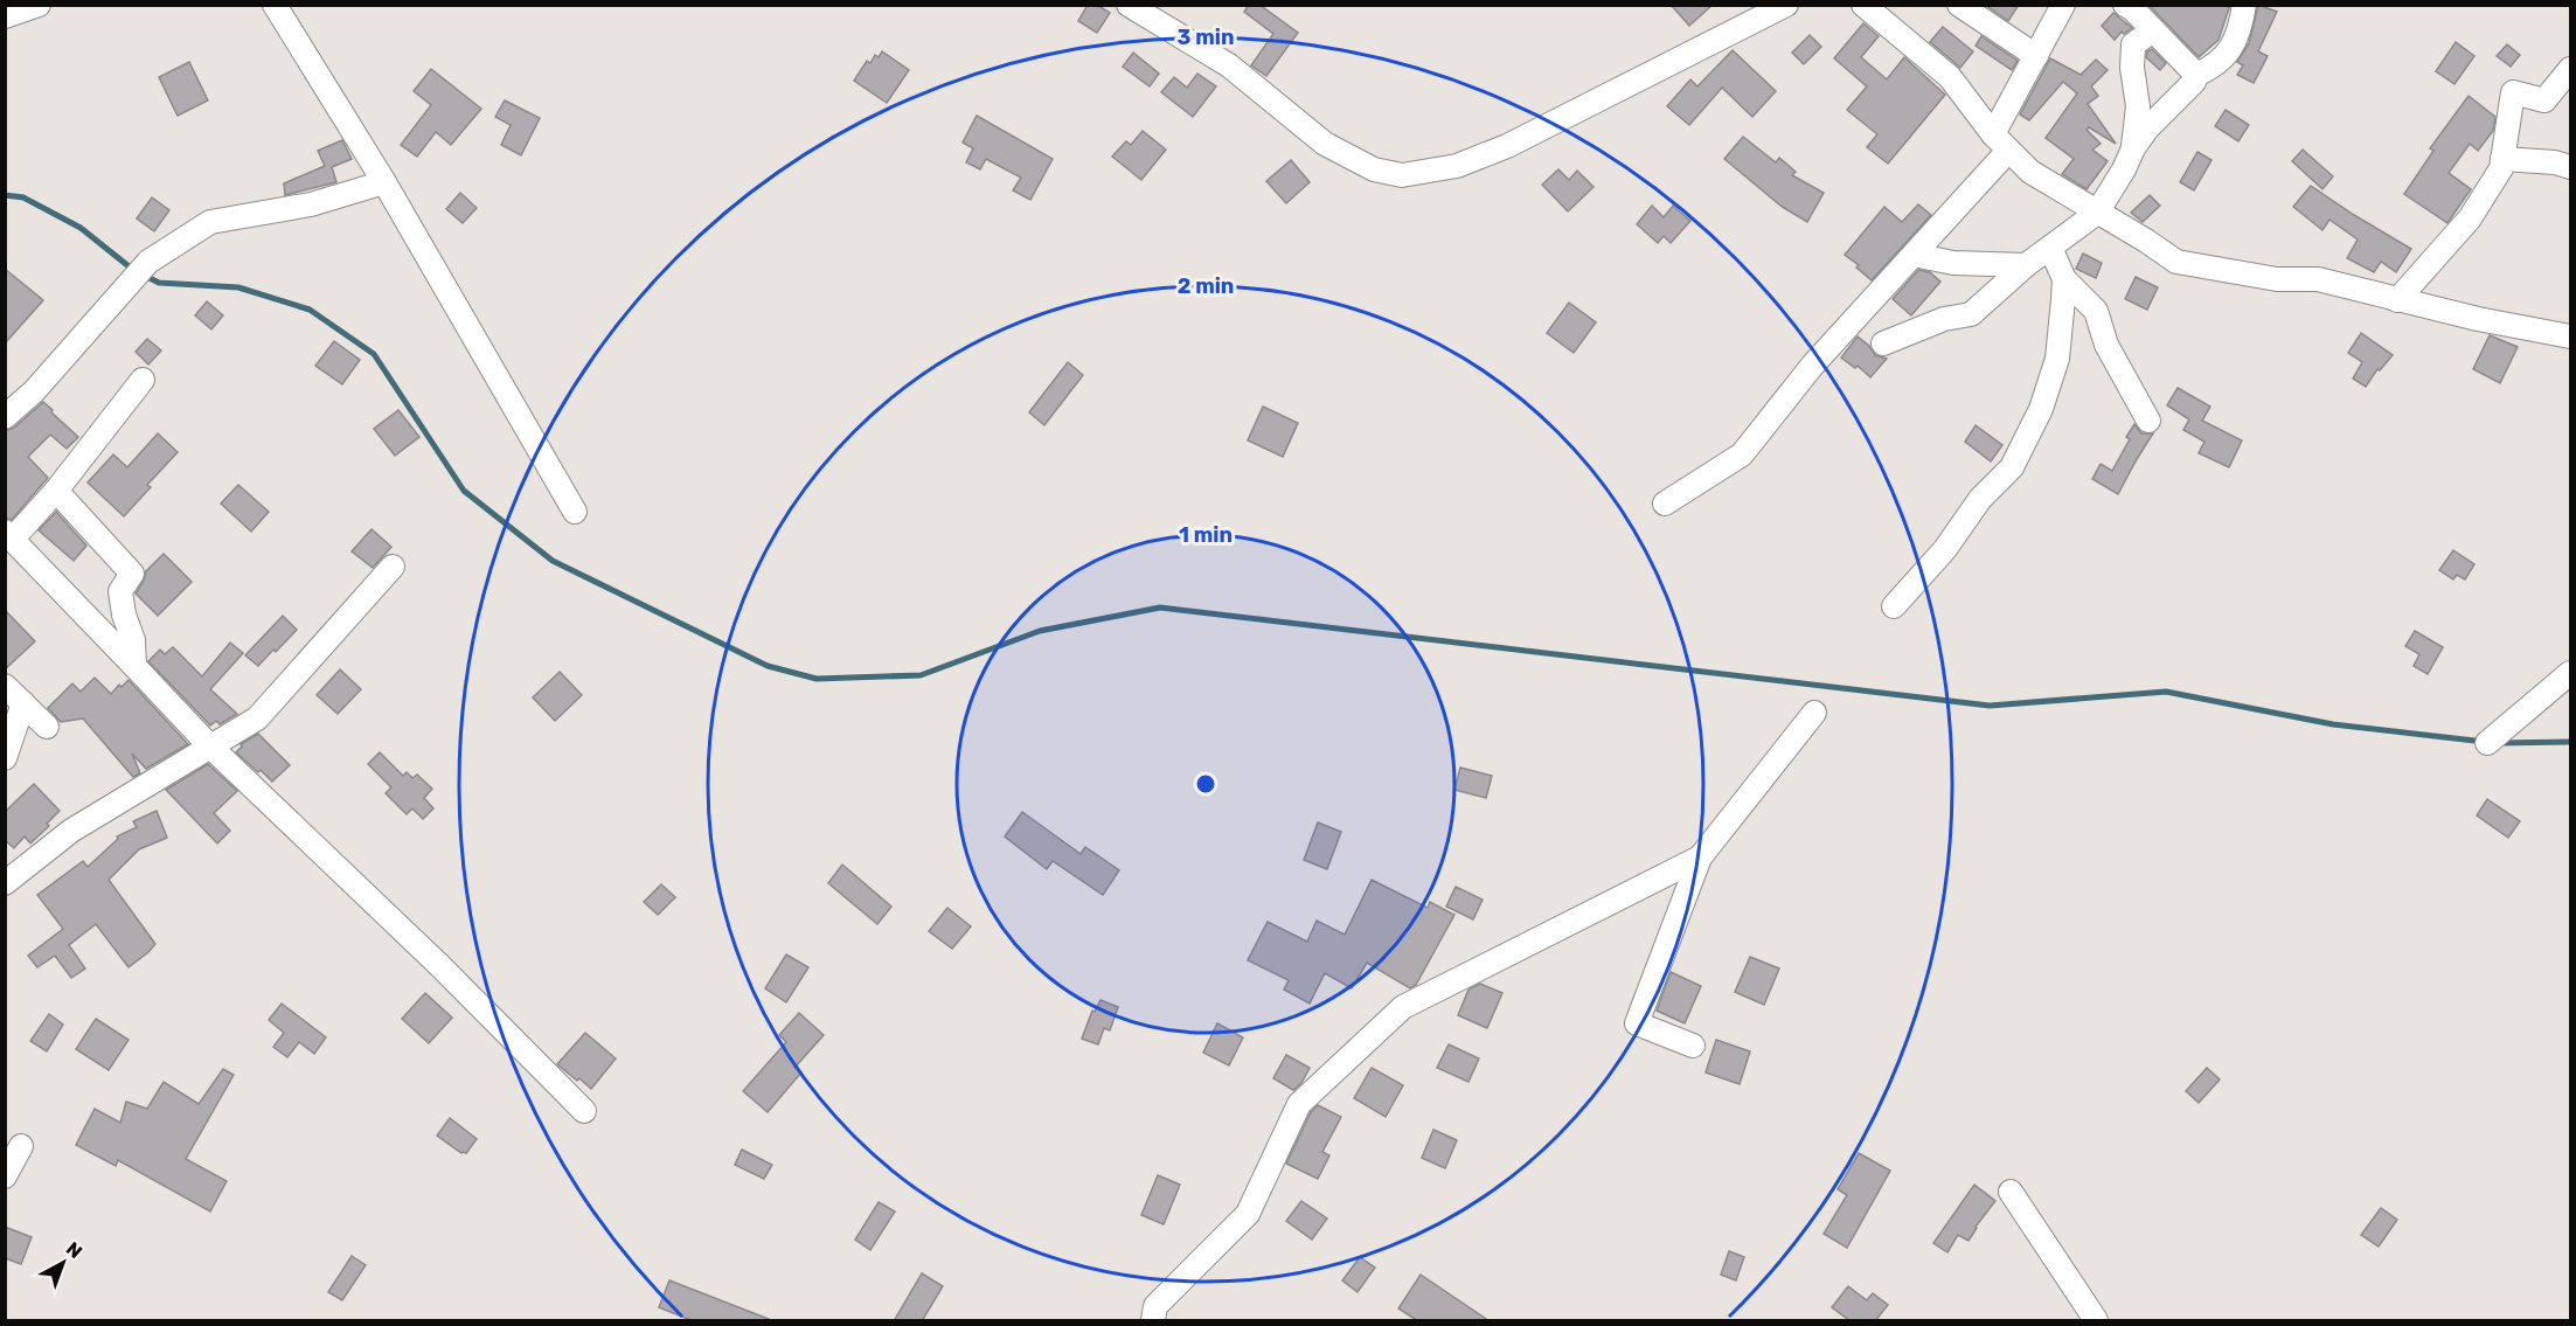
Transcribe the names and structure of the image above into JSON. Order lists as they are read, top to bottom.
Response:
{
  "north": "top right",
  "rings": ["3 min", "2 min", "1 min"]
}
